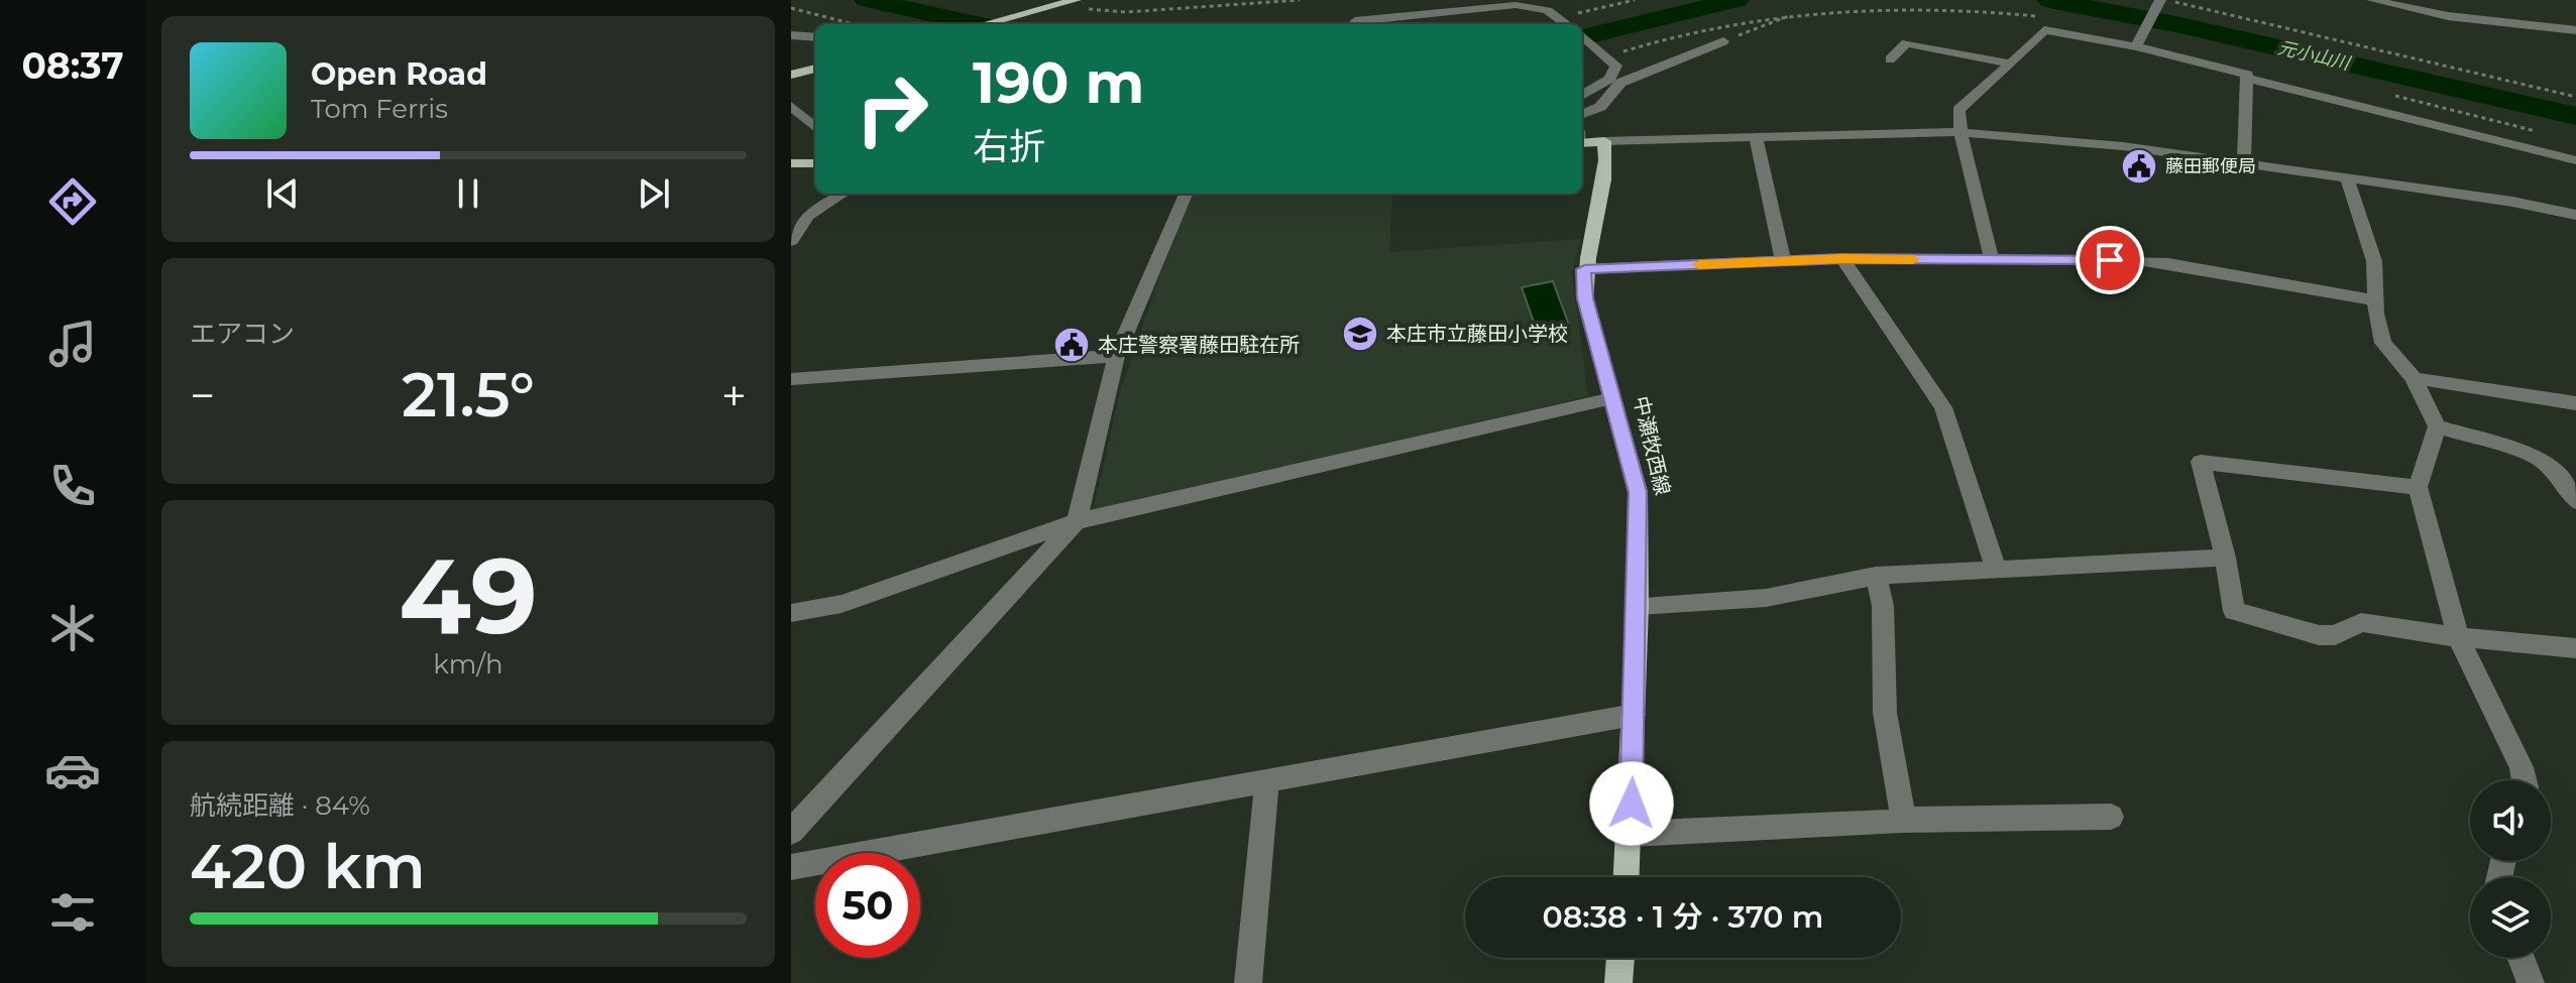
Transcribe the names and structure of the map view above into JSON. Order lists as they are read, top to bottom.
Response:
{
  "streets": {
    "main road": ["中瀬牧西線"]
  },
  "water": ["元小山川"],
  "places": {
    "public building": ["藤田郵便局", "本庄警察署藤田駐在所"],
    "school or university": ["本庄市立藤田小学校"]
  },
  "page": {
    "tabs": "08:37",
    "turn": ["190 m", "右折"],
    "song": ["Open Road", "Tom Ferris"],
    "tile": [
      "エアコン",
      ["49", "km/h"],
      ["航続距離 · 84%", "420 km"]
    ],
    "heat": ["−", "21.5°", "+"],
    "limit": "50",
    "trip": "08:38 · 1 分 · 370 m"
  }
}
